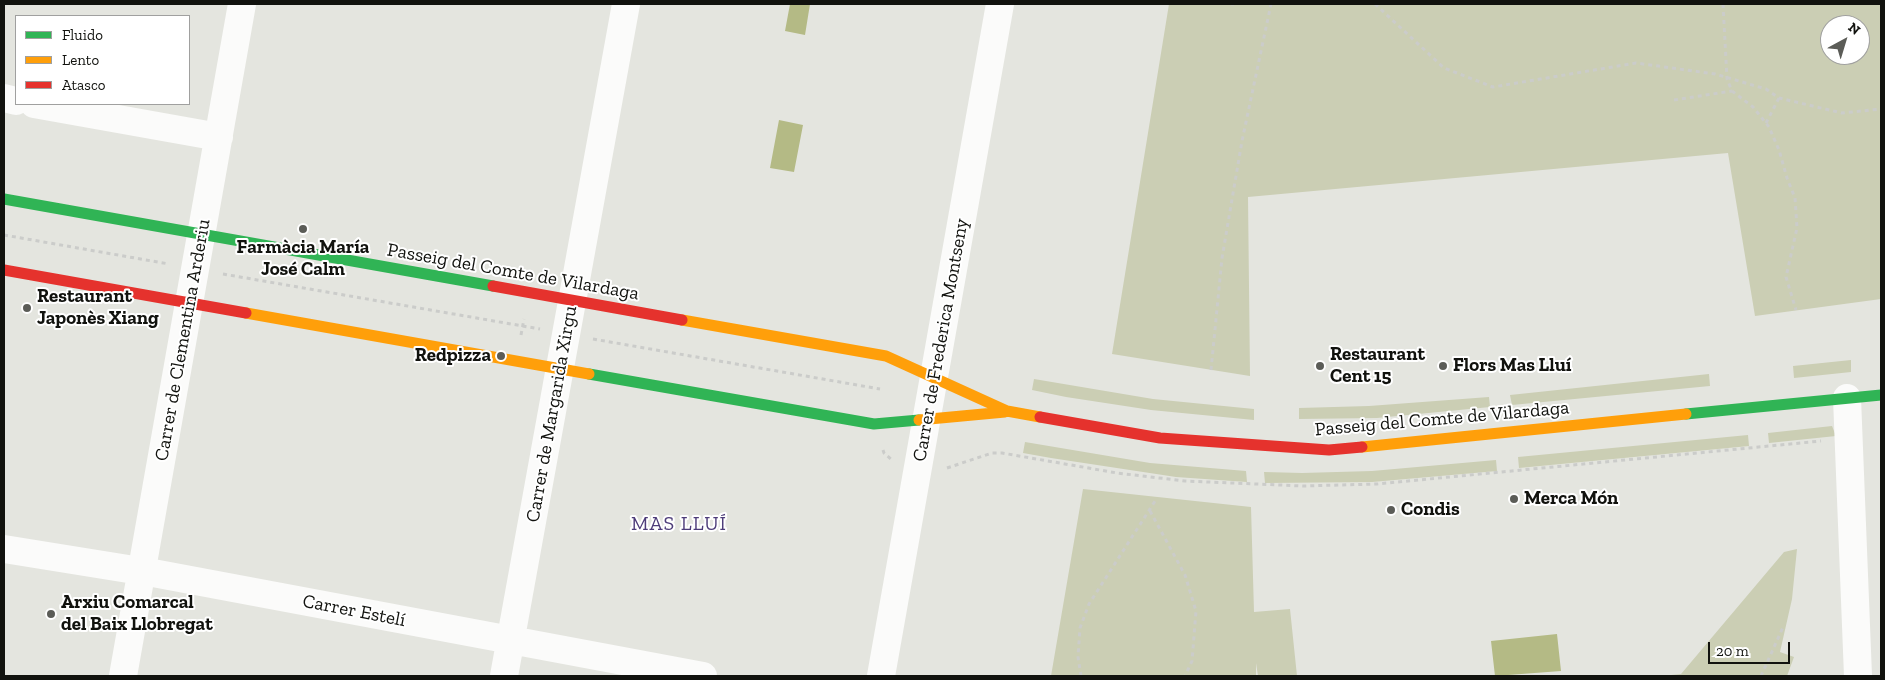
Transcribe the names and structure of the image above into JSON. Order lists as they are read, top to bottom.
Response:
{
  "streets": {
    "street": [
      "Passeig del Comte de Vilardaga",
      "Carrer de Clementina Arderiu",
      "Carrer de Frederica Montseny",
      "Carrer de Margarida Xirgu",
      "Carrer Estelí"
    ]
  },
  "crossings": [
    ["Passeig del Comte de Vilardaga", "Carrer de Clementina Arderiu"],
    ["Passeig del Comte de Vilardaga", "Carrer de Frederica Montseny"],
    ["Passeig del Comte de Vilardaga", "Carrer de Margarida Xirgu"],
    ["Carrer de Clementina Arderiu", "Carrer Estelí"],
    ["Carrer de Margarida Xirgu", "Carrer Estelí"]
  ],
  "districts": ["MAS LLUÍ"],
  "places": [
    "Farmàcia María José Calm",
    "Restaurant Japonès Xiang",
    "Redpizza",
    "Restaurant Cent 15",
    "Flors Mas Lluí",
    "Merca Món",
    "Condis",
    "Arxiu Comarcal del Baix Llobregat"
  ],
  "legend": ["Fluido", "Lento", "Atasco"],
  "scale_bar": "20 m",
  "north": "top right"
}
